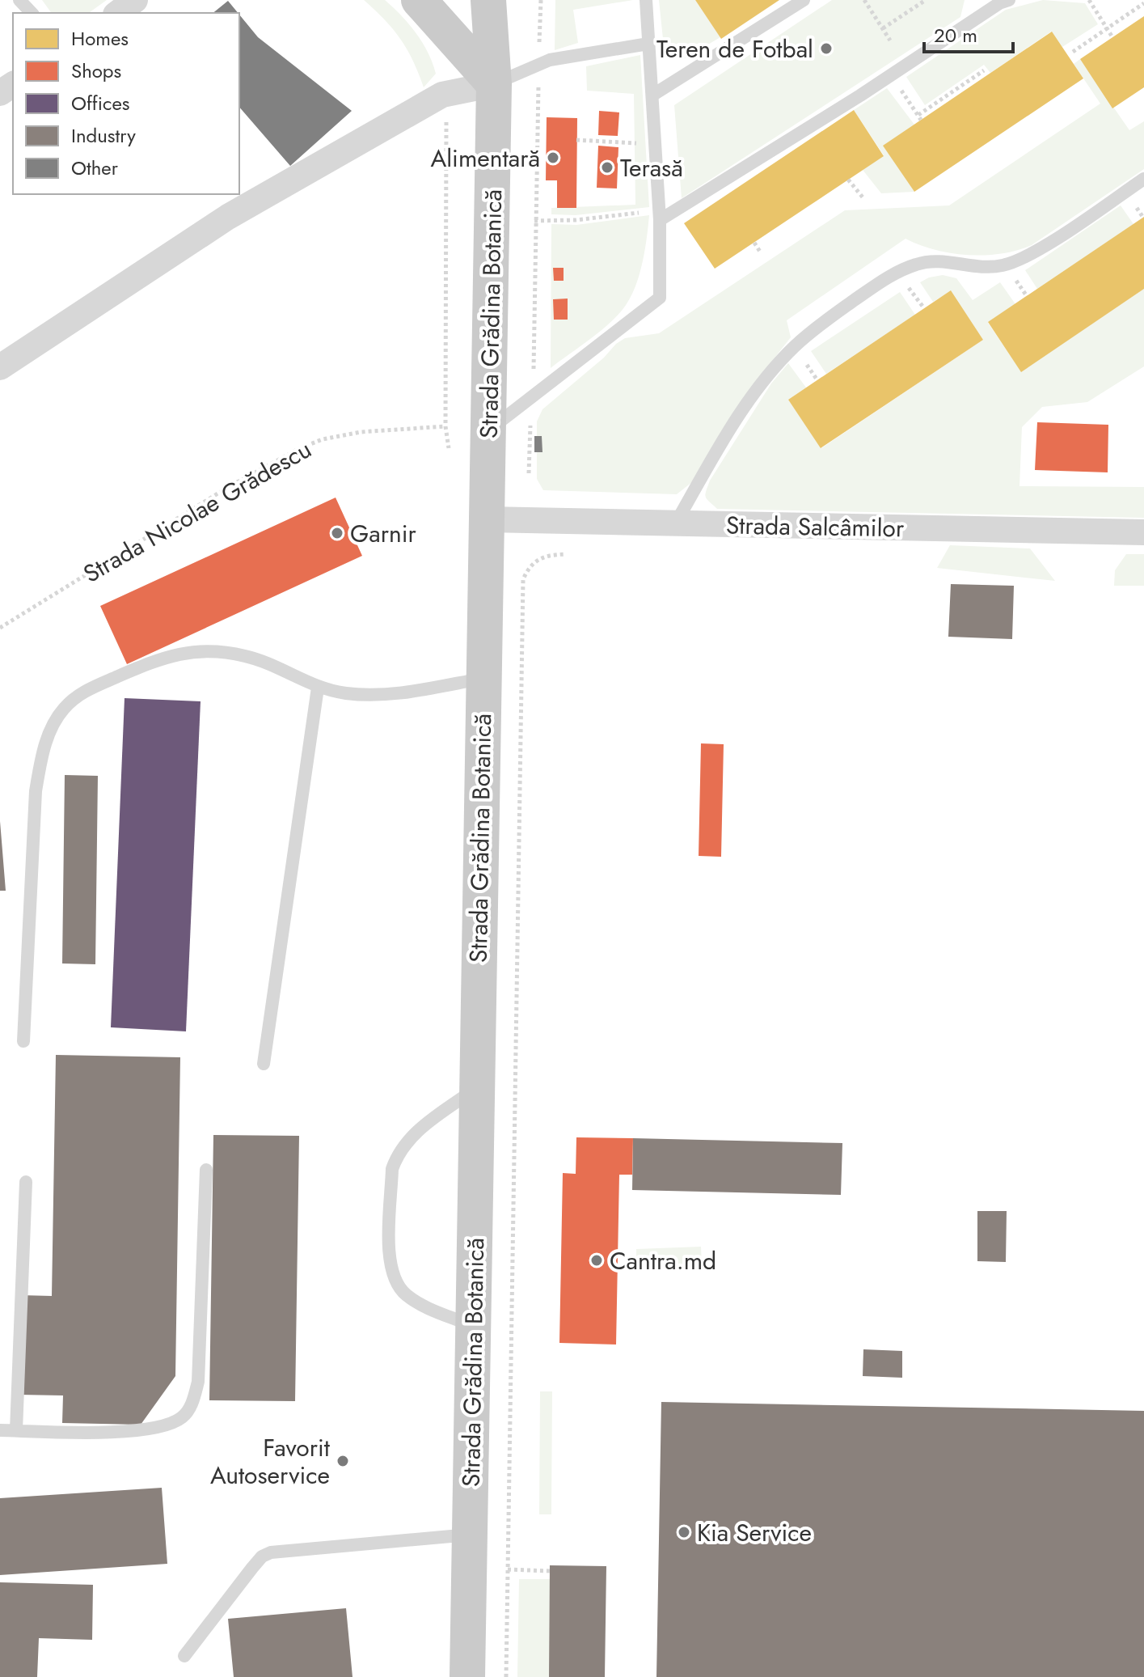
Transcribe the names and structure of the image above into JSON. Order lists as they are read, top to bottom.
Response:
{
  "streets": {
    "main road": ["Strada Grădina Botanică"],
    "street": ["Strada Salcâmilor"],
    "path": ["Strada Nicolae Grădescu"]
  },
  "crossings": [
    ["Strada Grădina Botanică", "Strada Salcâmilor"]
  ],
  "places": [
    "Teren de Fotbal",
    "Alimentară",
    "Terasă",
    "Garnir",
    "Cantra.md",
    "Favorit Autoservice",
    "Kia Service"
  ],
  "legend": [
    "Homes",
    "Shops",
    "Offices",
    "Industry",
    "Other"
  ],
  "scale_bar": "20 m"
}
